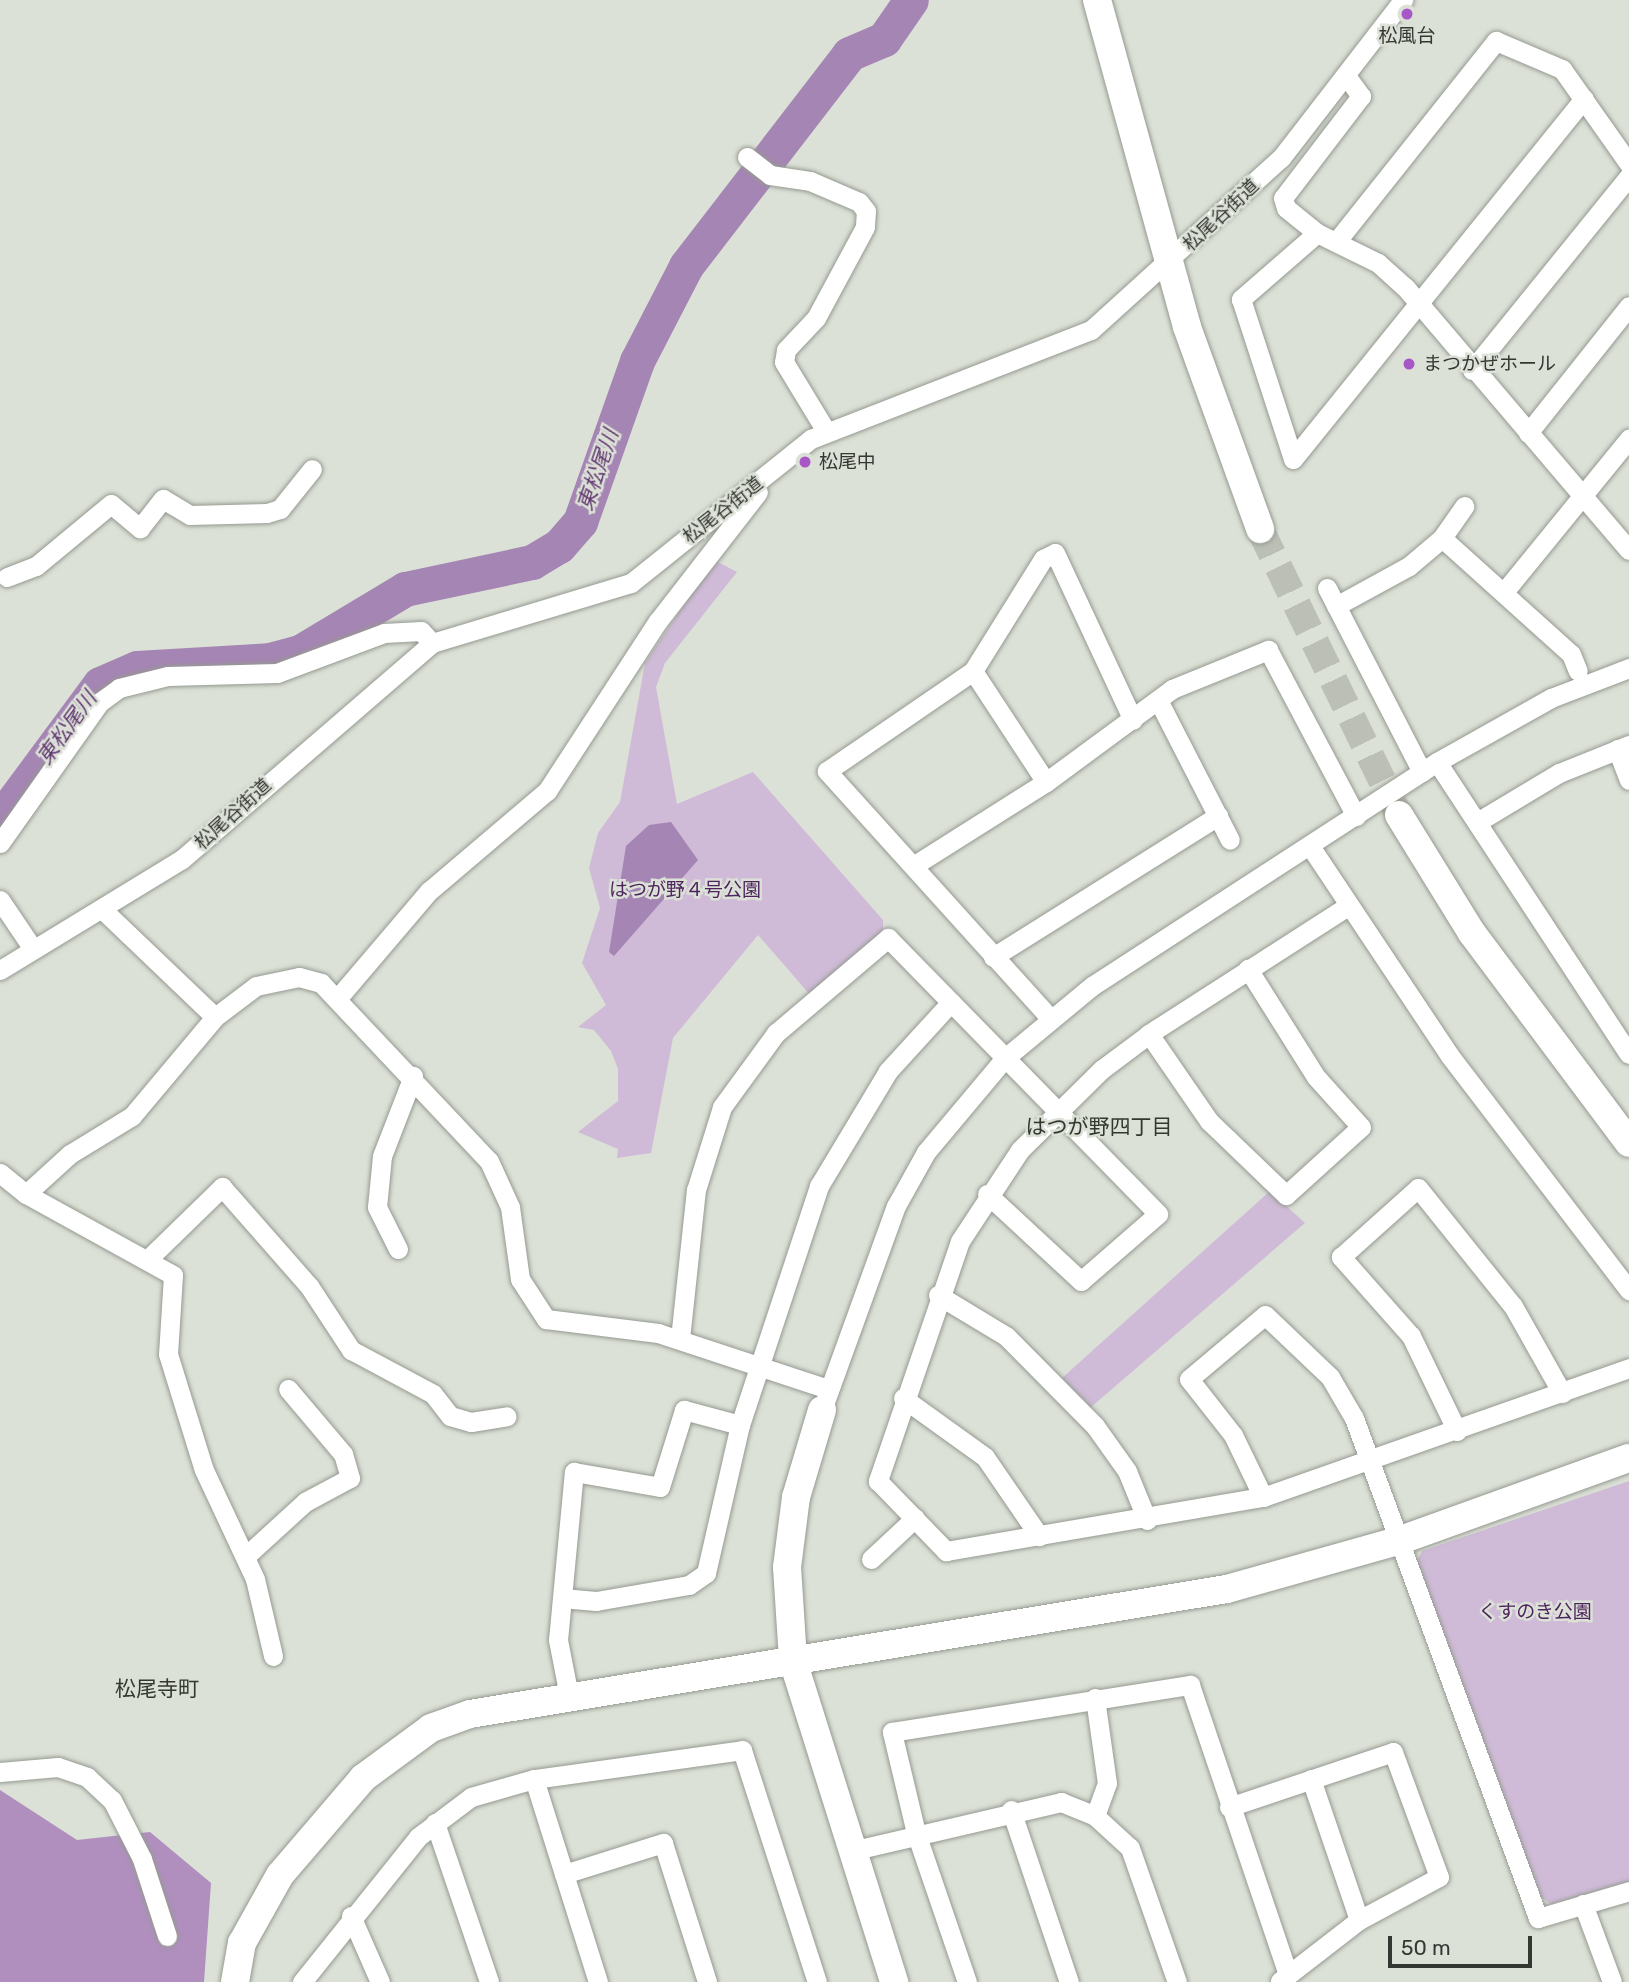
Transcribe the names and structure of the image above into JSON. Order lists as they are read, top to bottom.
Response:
{
  "streets": {
    "street": ["松尾谷街道"]
  },
  "districts": ["はつが野四丁目", "松尾寺町"],
  "water": ["東松尾川"],
  "parks": ["はつが野４号公園", "くすのき公園"],
  "places": ["松風台", "まつかぜホール", "松尾中"],
  "scale_bar": "50 m"
}
